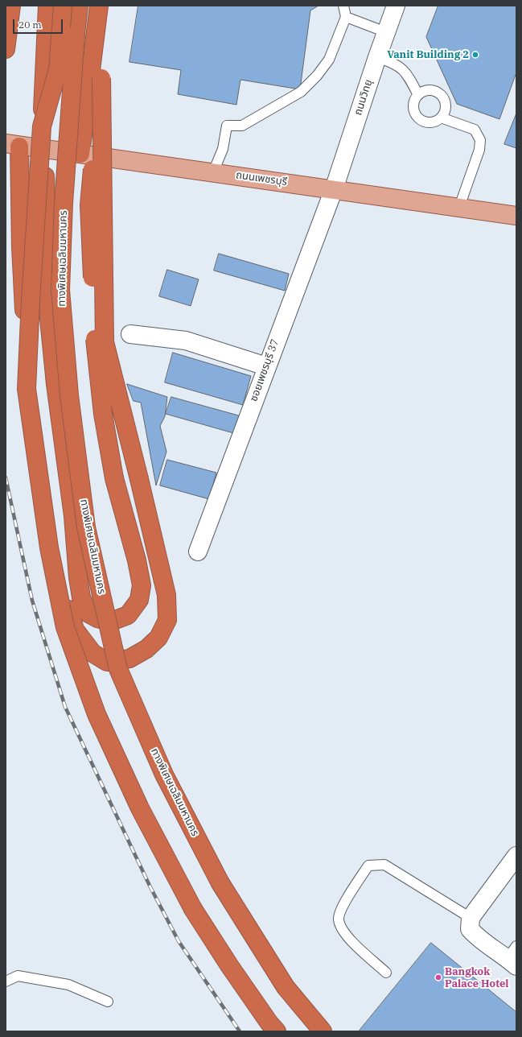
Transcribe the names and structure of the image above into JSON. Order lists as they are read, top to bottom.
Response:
{
  "streets": {
    "highway": ["ทางพิเศษเฉลิมมหานคร"],
    "main road": ["ถนนเพชรบุรี"],
    "street": ["ถนนวิทยุ", "ซอยเพชรบุรี 37"]
  },
  "crossings": [
    ["ถนนวิทยุ", "ถนนเพชรบุรี"],
    ["ถนนวิทยุ", "ซอยเพชรบุรี 37"],
    ["ถนนเพชรบุรี", "ซอยเพชรบุรี 37"]
  ],
  "places": ["Vanit Building 2", "Bangkok Palace Hotel"],
  "scale_bar": "20 m"
}
